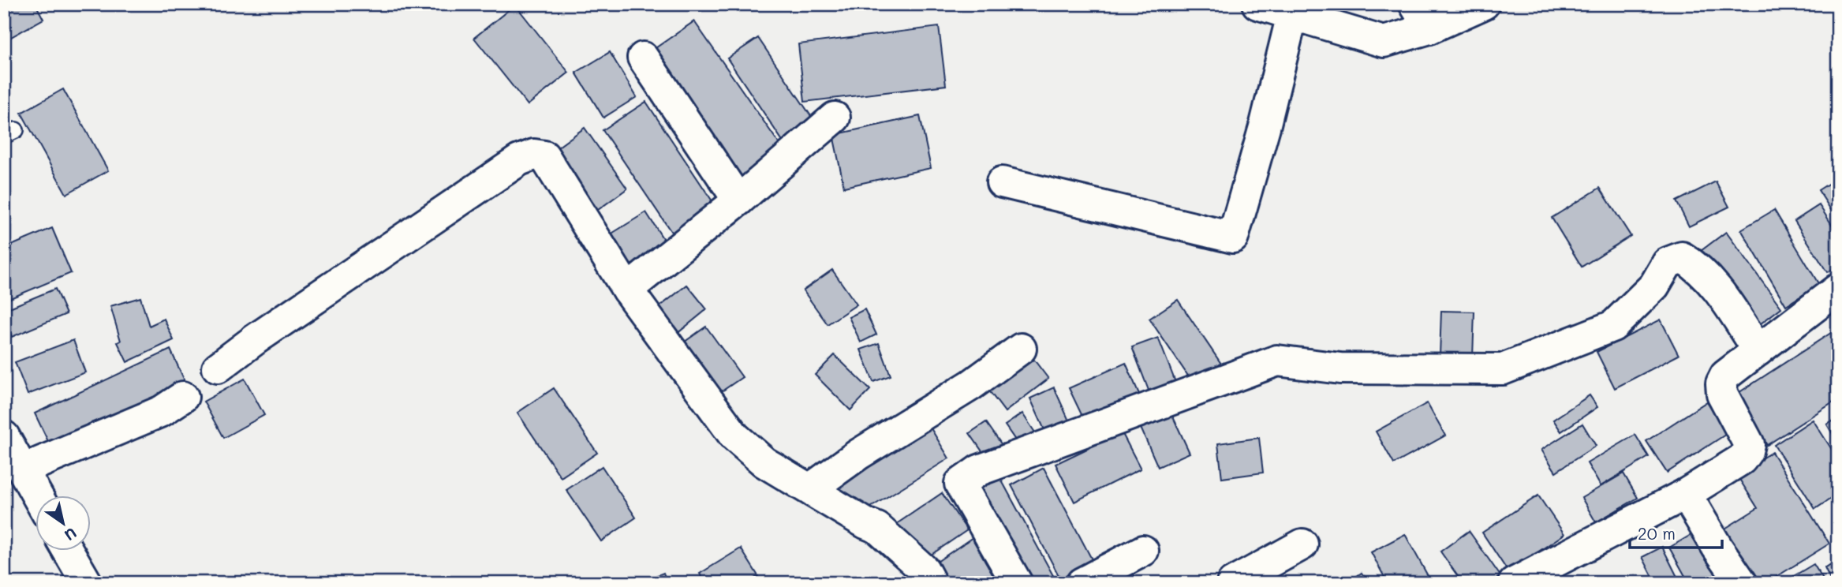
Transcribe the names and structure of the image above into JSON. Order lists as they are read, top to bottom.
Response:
{
  "scale_bar": "20 m",
  "north": "bottom right"
}
